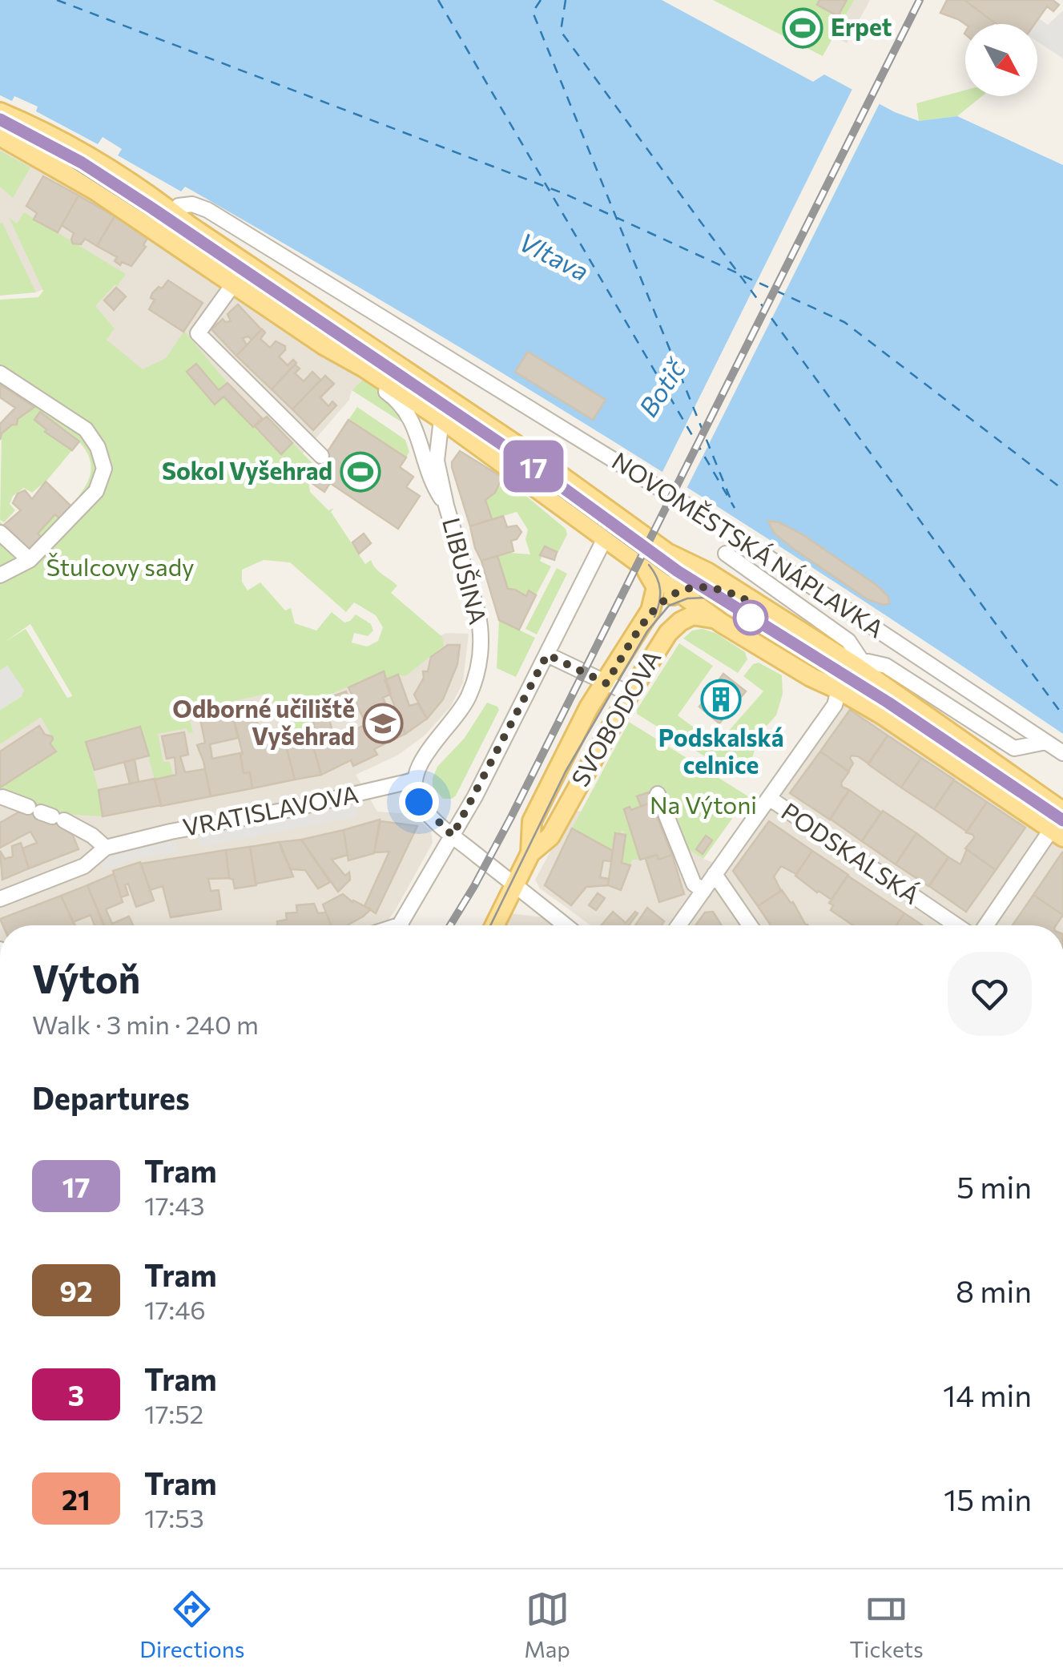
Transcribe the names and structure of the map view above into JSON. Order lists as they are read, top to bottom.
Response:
{
  "streets": {
    "main road": ["SVOBODOVA"],
    "street": [
      "NOVOMĚSTSKÁ NÁPLAVKA",
      "LIBUŠINA",
      "VRATISLAVOVA",
      "PODSKALSKÁ"
    ]
  },
  "crossings": [
    ["LIBUŠINA", "VRATISLAVOVA"]
  ],
  "water": ["Vltava", "Botič"],
  "parks": ["Štulcovy sady", "Na Výtoni"],
  "places": {
    "sports": ["Erpet", "Sokol Vyšehrad"],
    "building": ["Podskalská celnice"],
    "school or university": ["Odborné učiliště Vyšehrad"]
  },
  "lines": ["tram line 17"],
  "north": "bottom right",
  "page": {
    "on_map": "17",
    "heading": [
      ["Výtoň", "Walk · 3 min · 240 m"],
      "Departures"
    ],
    "list": [
      {
        "mark": "17",
        "name": "Tram",
        "note": "17:43",
        "value": "5 min"
      },
      {
        "mark": "92",
        "name": "Tram",
        "note": "17:46",
        "value": "8 min"
      },
      {
        "mark": "3",
        "name": "Tram",
        "note": "17:52",
        "value": "14 min"
      },
      {
        "mark": "21",
        "name": "Tram",
        "note": "17:53",
        "value": "15 min"
      }
    ],
    "tabs": ["Directions", "Map", "Tickets"]
  }
}
